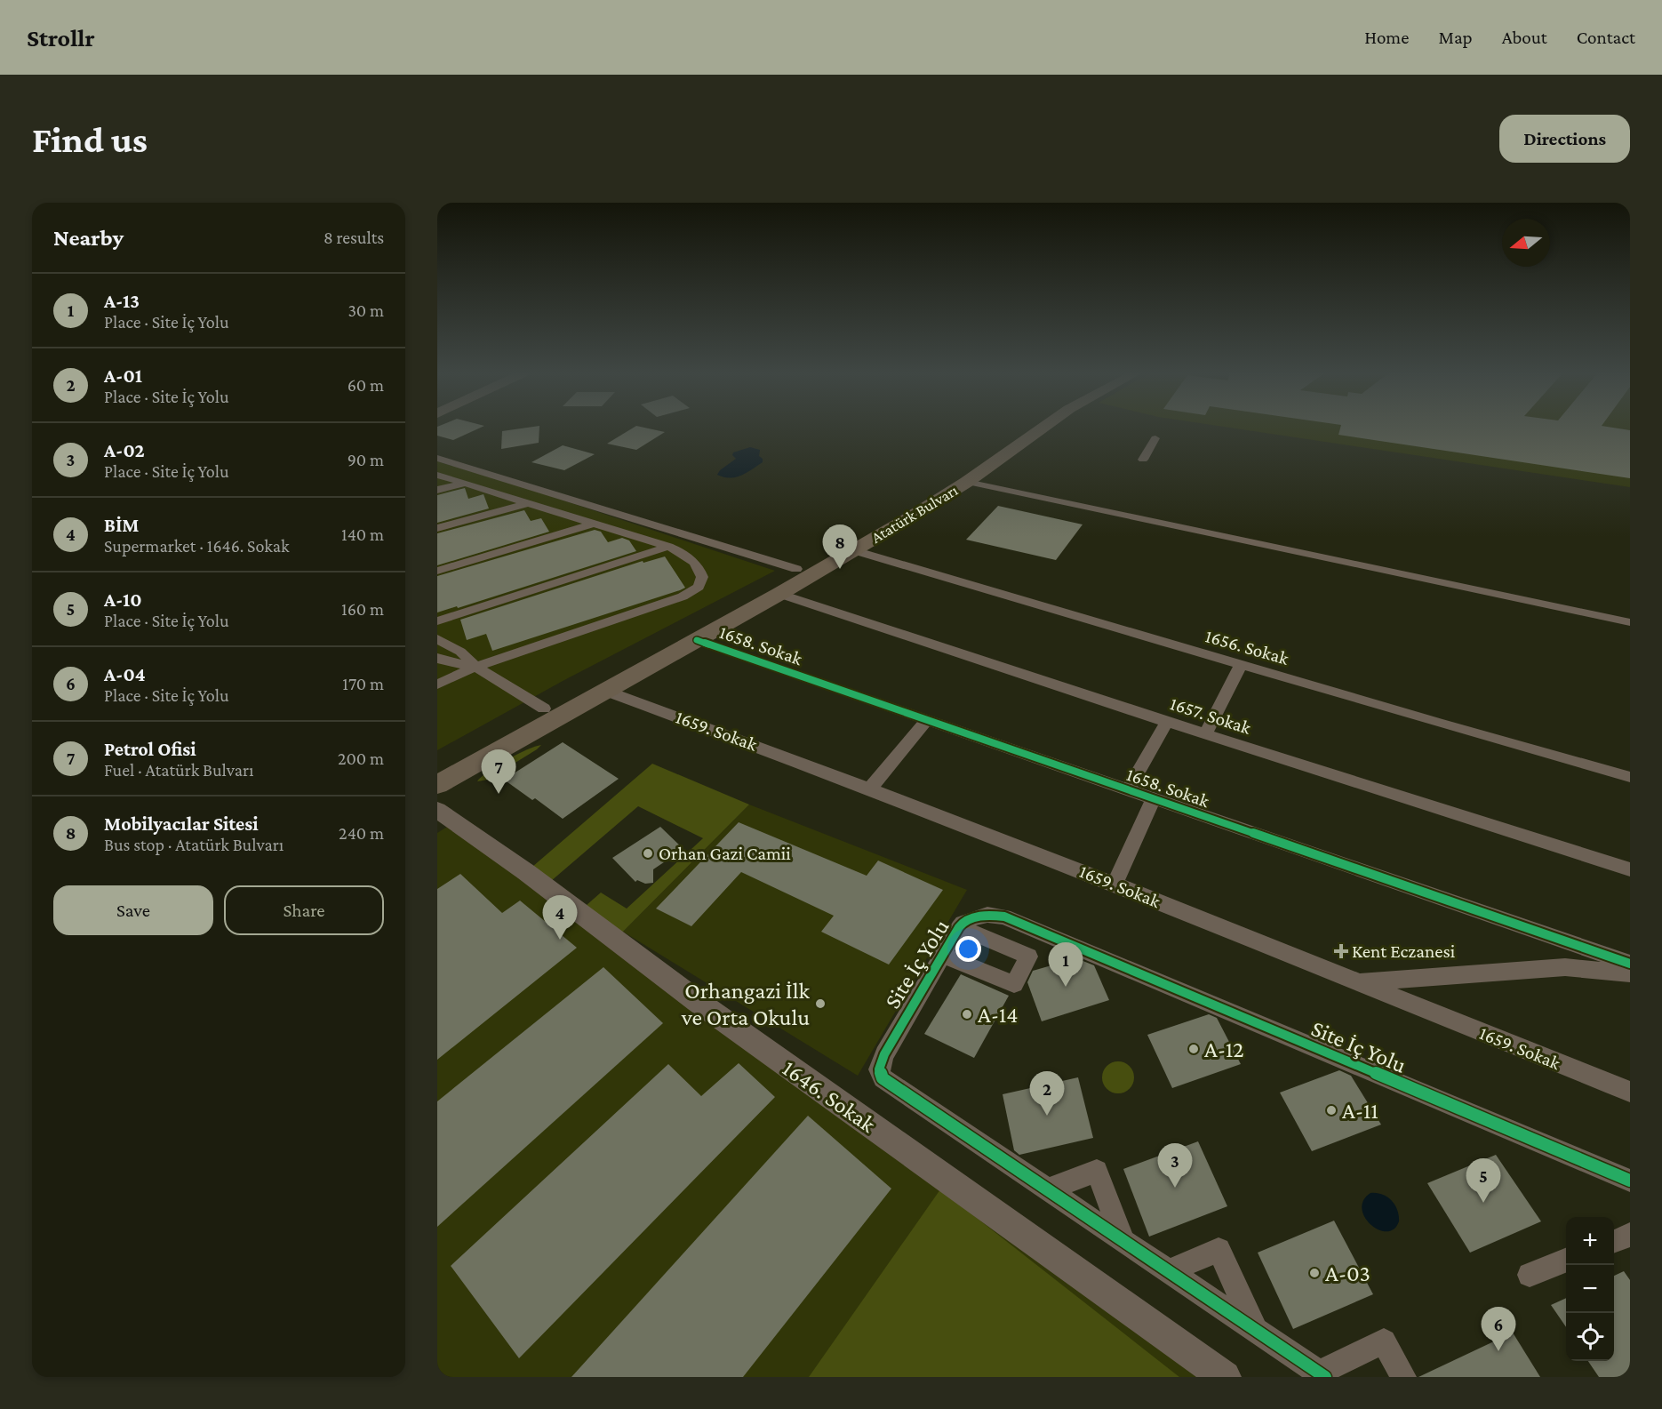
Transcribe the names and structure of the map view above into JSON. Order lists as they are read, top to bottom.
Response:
{
  "streets": {
    "main road": ["Atatürk Bulvarı"],
    "street": [
      "1658. Sokak",
      "1656. Sokak",
      "1657. Sokak",
      "1659. Sokak",
      "Site İç Yolu",
      "1646. Sokak"
    ]
  },
  "crossings": [
    ["Atatürk Bulvarı", "1658. Sokak"],
    ["Atatürk Bulvarı", "1656. Sokak"],
    ["Atatürk Bulvarı", "1657. Sokak"],
    ["Atatürk Bulvarı", "1659. Sokak"]
  ],
  "places": {
    "other": [
      "Orhan Gazi Camii",
      "Orhangazi İlk ve Orta Okulu",
      "A-14",
      "A-12",
      "A-11",
      "A-03"
    ],
    "health": ["Kent Eczanesi"]
  },
  "north": "left",
  "page": {
    "header": "Strollr",
    "nav": [
      "Home",
      "Map",
      "About",
      "Contact"
    ],
    "buttons": [
      "Directions",
      ["Save", "Share"]
    ],
    "title": "Find us",
    "heading": ["Nearby", "8 results"],
    "list": [
      {
        "mark": "1",
        "name": "A-13",
        "note": "Place · Site İç Yolu",
        "value": "30 m"
      },
      {
        "mark": "2",
        "name": "A-01",
        "note": "Place · Site İç Yolu",
        "value": "60 m"
      },
      {
        "mark": "3",
        "name": "A-02",
        "note": "Place · Site İç Yolu",
        "value": "90 m"
      },
      {
        "mark": "4",
        "name": "BİM",
        "note": "Supermarket · 1646. Sokak",
        "value": "140 m"
      },
      {
        "mark": "5",
        "name": "A-10",
        "note": "Place · Site İç Yolu",
        "value": "160 m"
      },
      {
        "mark": "6",
        "name": "A-04",
        "note": "Place · Site İç Yolu",
        "value": "170 m"
      },
      {
        "mark": "7",
        "name": "Petrol Ofisi",
        "note": "Fuel · Atatürk Bulvarı",
        "value": "200 m"
      },
      {
        "mark": "8",
        "name": "Mobilyacılar Sitesi",
        "note": "Bus stop · Atatürk Bulvarı",
        "value": "240 m"
      }
    ],
    "pins": [
      "8",
      "7",
      "4",
      "1",
      "2",
      "3",
      "5",
      "6"
    ],
    "map_buttons": ["+", "−"]
  }
}
